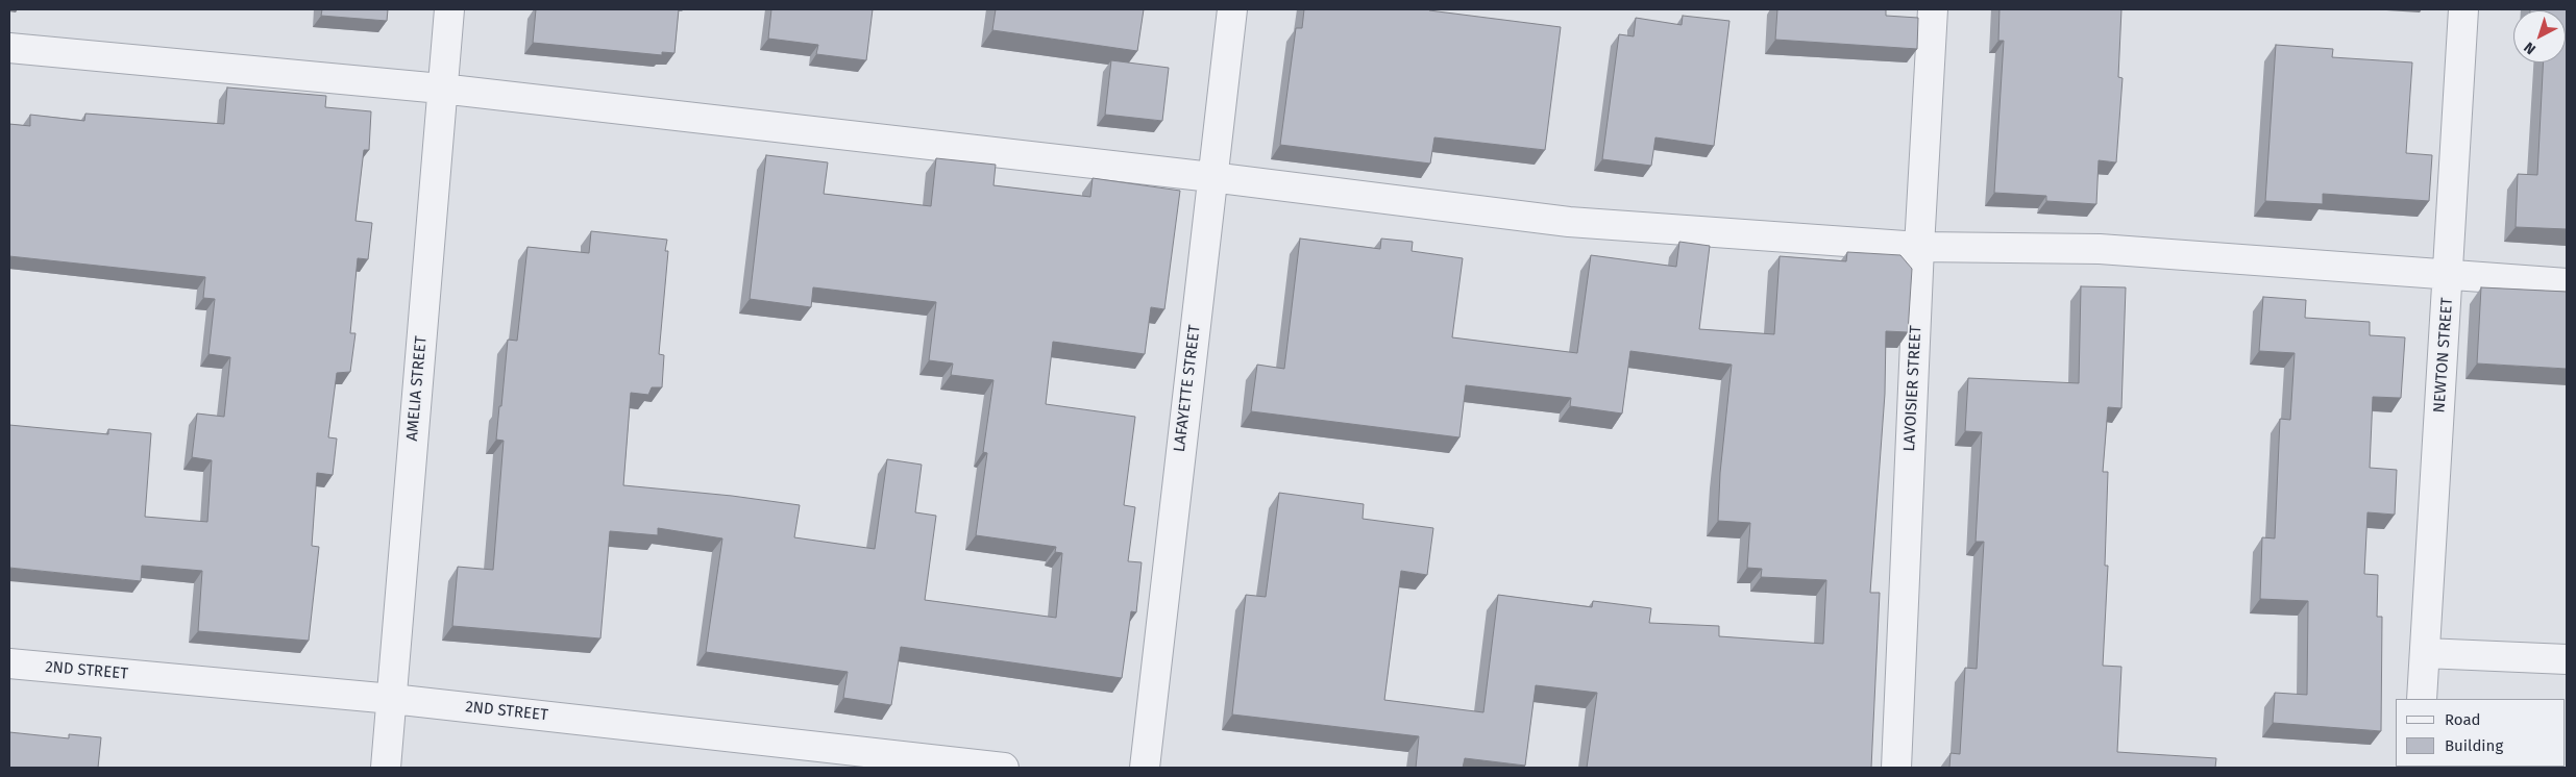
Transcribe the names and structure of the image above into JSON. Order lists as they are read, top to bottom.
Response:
{
  "streets": {
    "street": [
      "NEWTON STREET",
      "AMELIA STREET",
      "LAFAYETTE STREET",
      "LAVOISIER STREET",
      "2ND STREET"
    ]
  },
  "crossings": [
    ["AMELIA STREET", "2ND STREET"]
  ],
  "legend": ["Road", "Building"],
  "north": "bottom left"
}
